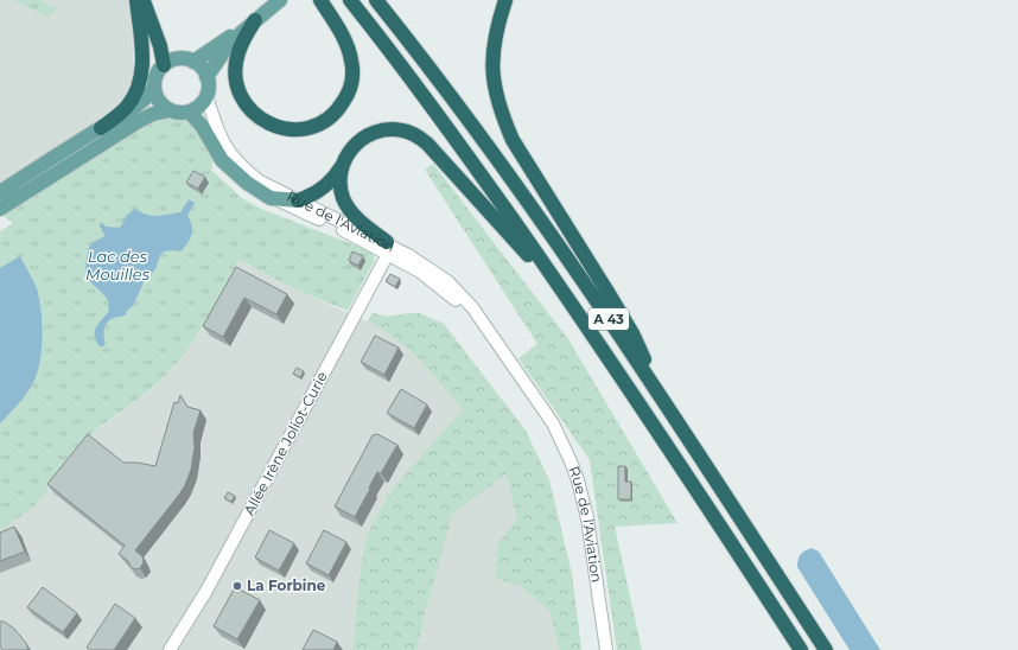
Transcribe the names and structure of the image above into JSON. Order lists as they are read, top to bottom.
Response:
{
  "streets": {
    "highway": ["A 43"],
    "main road": ["Rue de l'Aviation"],
    "street": ["Allée Irène Joliot-Curie"]
  },
  "crossings": [
    ["Rue de l'Aviation", "Allée Irène Joliot-Curie"]
  ],
  "water": ["Lac des Mouilles"],
  "places": ["La Forbine"]
}
